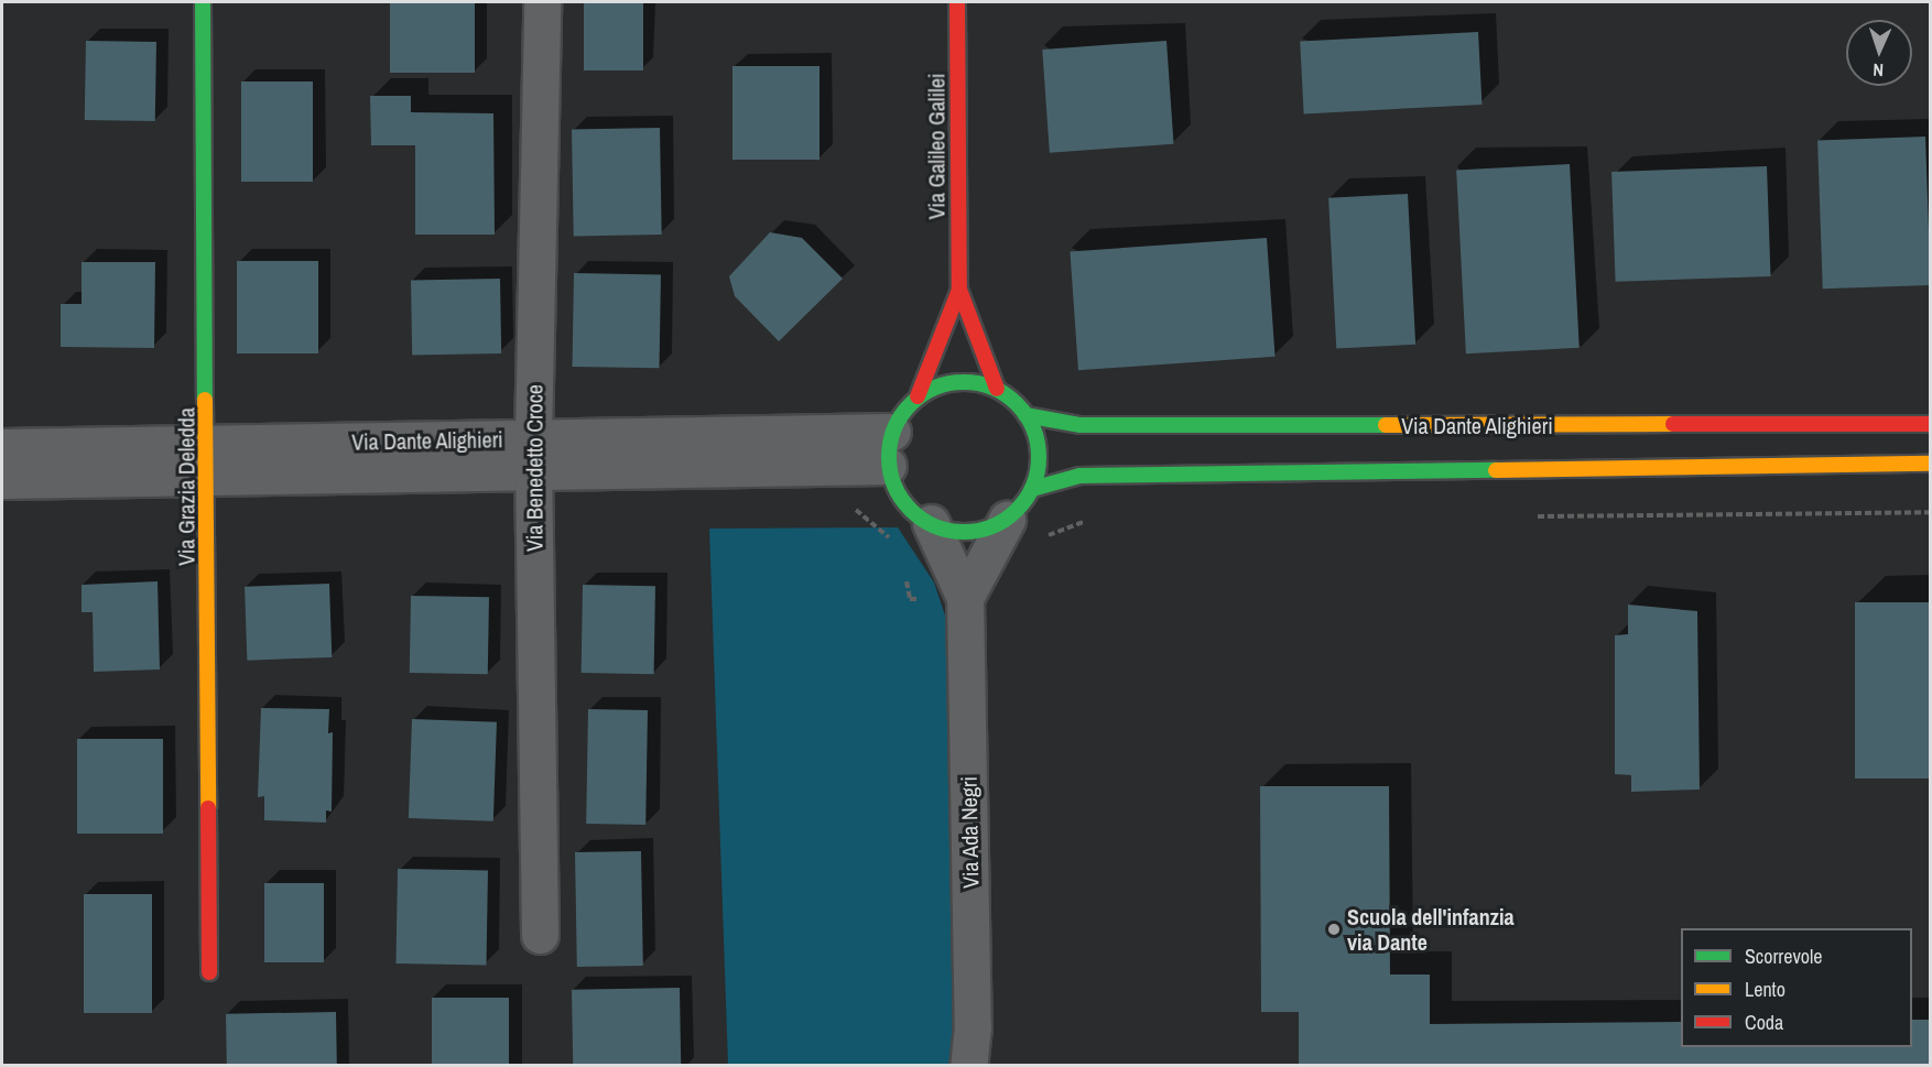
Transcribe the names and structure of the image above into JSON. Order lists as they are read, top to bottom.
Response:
{
  "streets": {
    "street": [
      "Via Galileo Galilei",
      "Via Dante Alighieri",
      "Via Benedetto Croce",
      "Via Grazia Deledda",
      "Via Ada Negri"
    ]
  },
  "crossings": [
    ["Via Dante Alighieri", "Via Benedetto Croce"],
    ["Via Dante Alighieri", "Via Grazia Deledda"],
    ["Via Dante Alighieri", "Via Ada Negri"]
  ],
  "places": ["Scuola dell'infanzia via Dante"],
  "legend": ["Scorrevole", "Lento", "Coda"],
  "north": "bottom"
}
